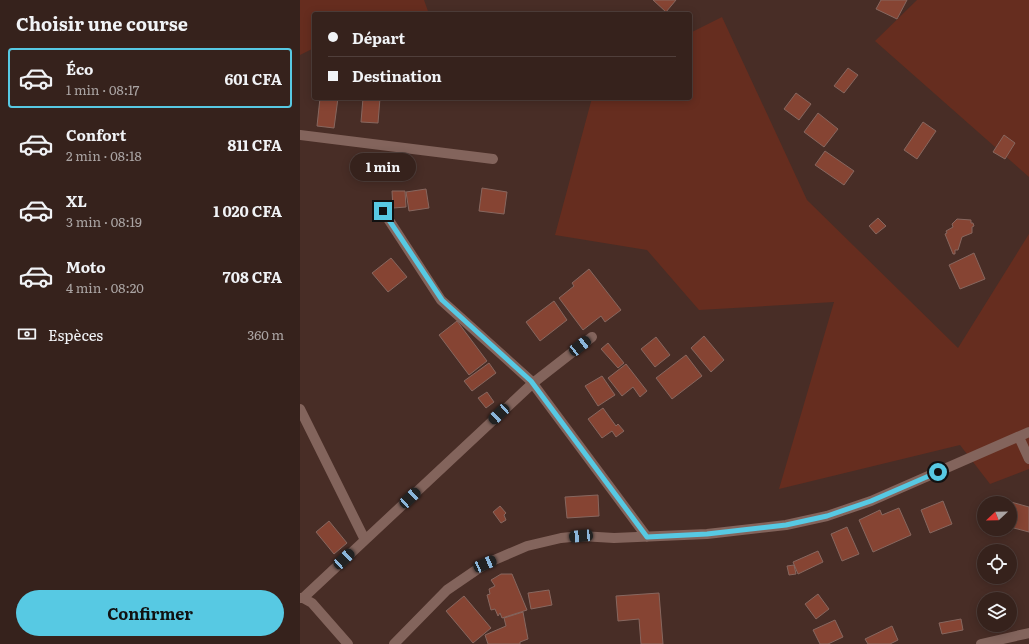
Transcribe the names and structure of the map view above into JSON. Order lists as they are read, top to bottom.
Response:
{
  "north": "left",
  "page": {
    "heading": "Choisir une course",
    "banner": ["Départ", "Destination"],
    "list": [
      {
        "name": "Éco",
        "note": "1 min · 08:17",
        "value": "601 CFA"
      },
      {
        "name": "Confort",
        "note": "2 min · 08:18",
        "value": "811 CFA"
      },
      {
        "name": "XL",
        "note": "3 min · 08:19",
        "value": "1 020 CFA"
      },
      {
        "name": "Moto",
        "note": "4 min · 08:20",
        "value": "708 CFA"
      }
    ],
    "bubble": "1 min",
    "pay": ["Espèces", "360 m"],
    "buttons": "Confirmer"
  }
}
